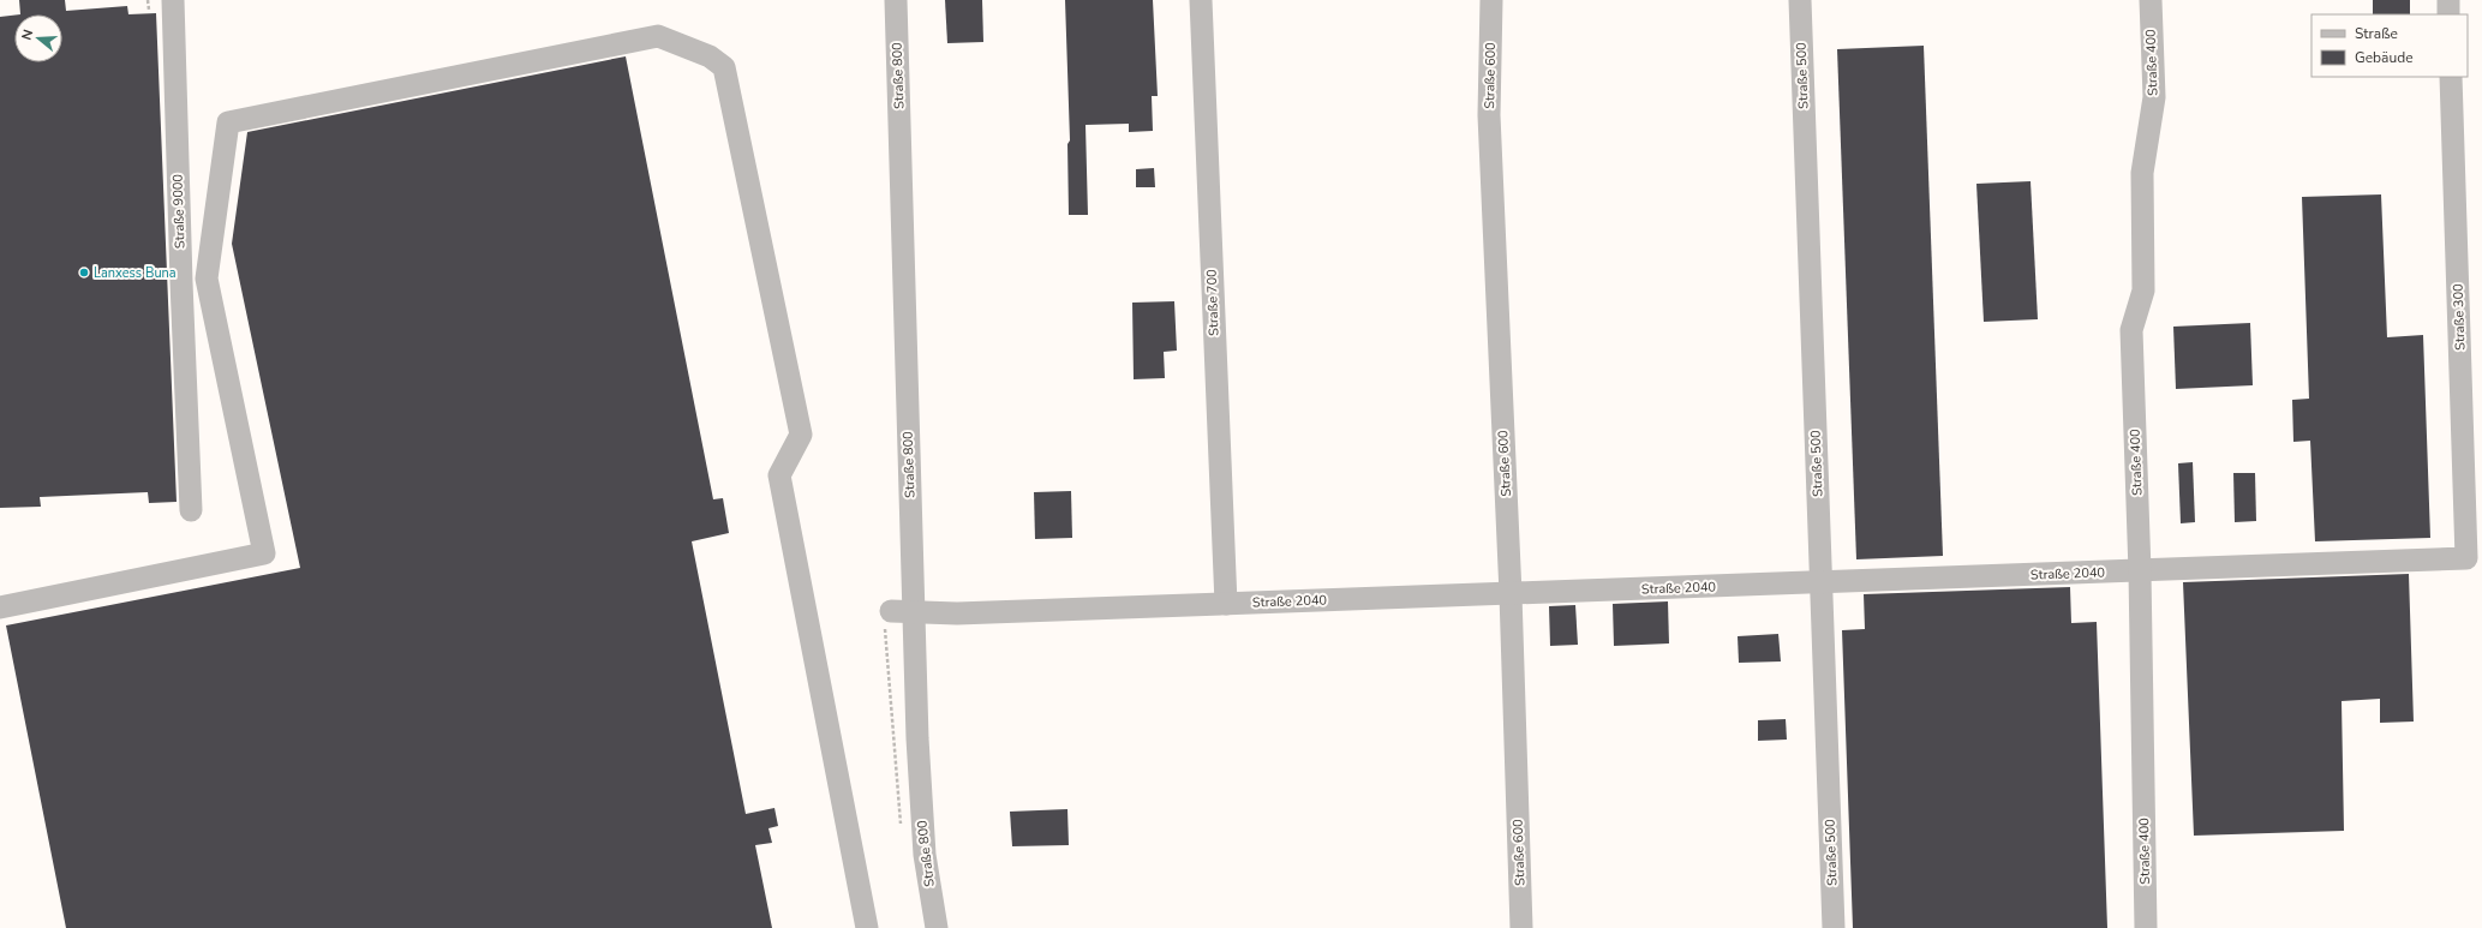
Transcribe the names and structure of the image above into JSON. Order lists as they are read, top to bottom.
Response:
{
  "streets": {
    "lane": [
      "Straße 400",
      "Straße 800",
      "Straße 600",
      "Straße 500",
      "Straße 9000",
      "Straße 700",
      "Straße 300",
      "Straße 2040"
    ]
  },
  "crossings": [
    ["Straße 400", "Straße 2040"],
    ["Straße 800", "Straße 2040"],
    ["Straße 600", "Straße 2040"],
    ["Straße 500", "Straße 2040"],
    ["Straße 700", "Straße 2040"],
    ["Straße 300", "Straße 2040"]
  ],
  "places": ["Lanxess Buna"],
  "legend": ["Straße", "Gebäude"],
  "north": "left"
}
